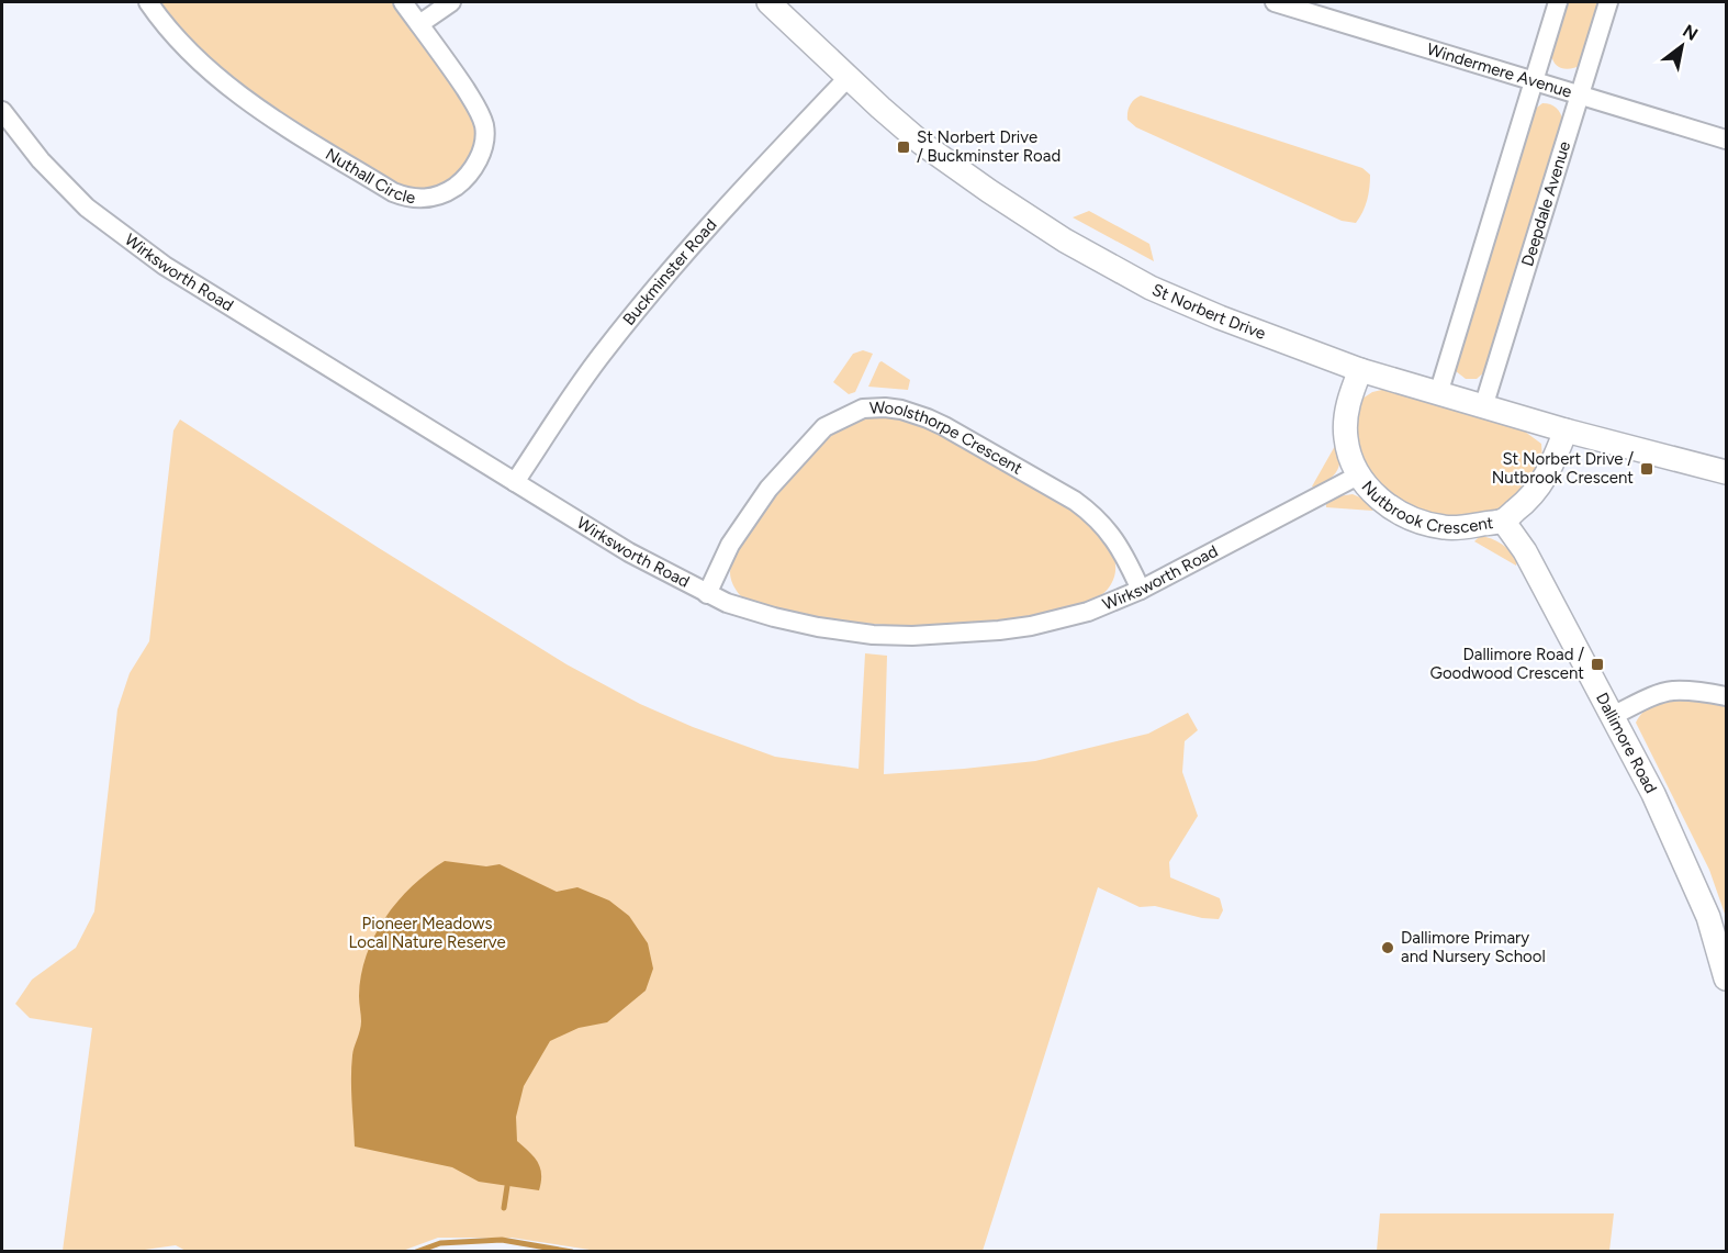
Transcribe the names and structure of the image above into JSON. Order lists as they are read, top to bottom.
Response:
{
  "streets": {
    "street": [
      "Windermere Avenue",
      "Nuthall Circle",
      "Deepdale Avenue",
      "Buckminster Road",
      "Wirksworth Road",
      "St Norbert Drive",
      "Woolsthorpe Crescent",
      "Nutbrook Crescent",
      "Dallimore Road"
    ]
  },
  "crossings": [
    ["Windermere Avenue", "Deepdale Avenue"],
    ["Deepdale Avenue", "St Norbert Drive"],
    ["Buckminster Road", "Wirksworth Road"],
    ["Buckminster Road", "St Norbert Drive"],
    ["Wirksworth Road", "Woolsthorpe Crescent"],
    ["Wirksworth Road", "Nutbrook Crescent"],
    ["St Norbert Drive", "Nutbrook Crescent"],
    ["Nutbrook Crescent", "Dallimore Road"]
  ],
  "parks": ["Pioneer Meadows Local Nature Reserve"],
  "places": {
    "transit": ["St Norbert Drive / Buckminster Road", "St Norbert Drive / Nutbrook Crescent", "Dallimore Road / Goodwood Crescent"],
    "other": ["Dallimore Primary and Nursery School"]
  },
  "north": "top right"
}
